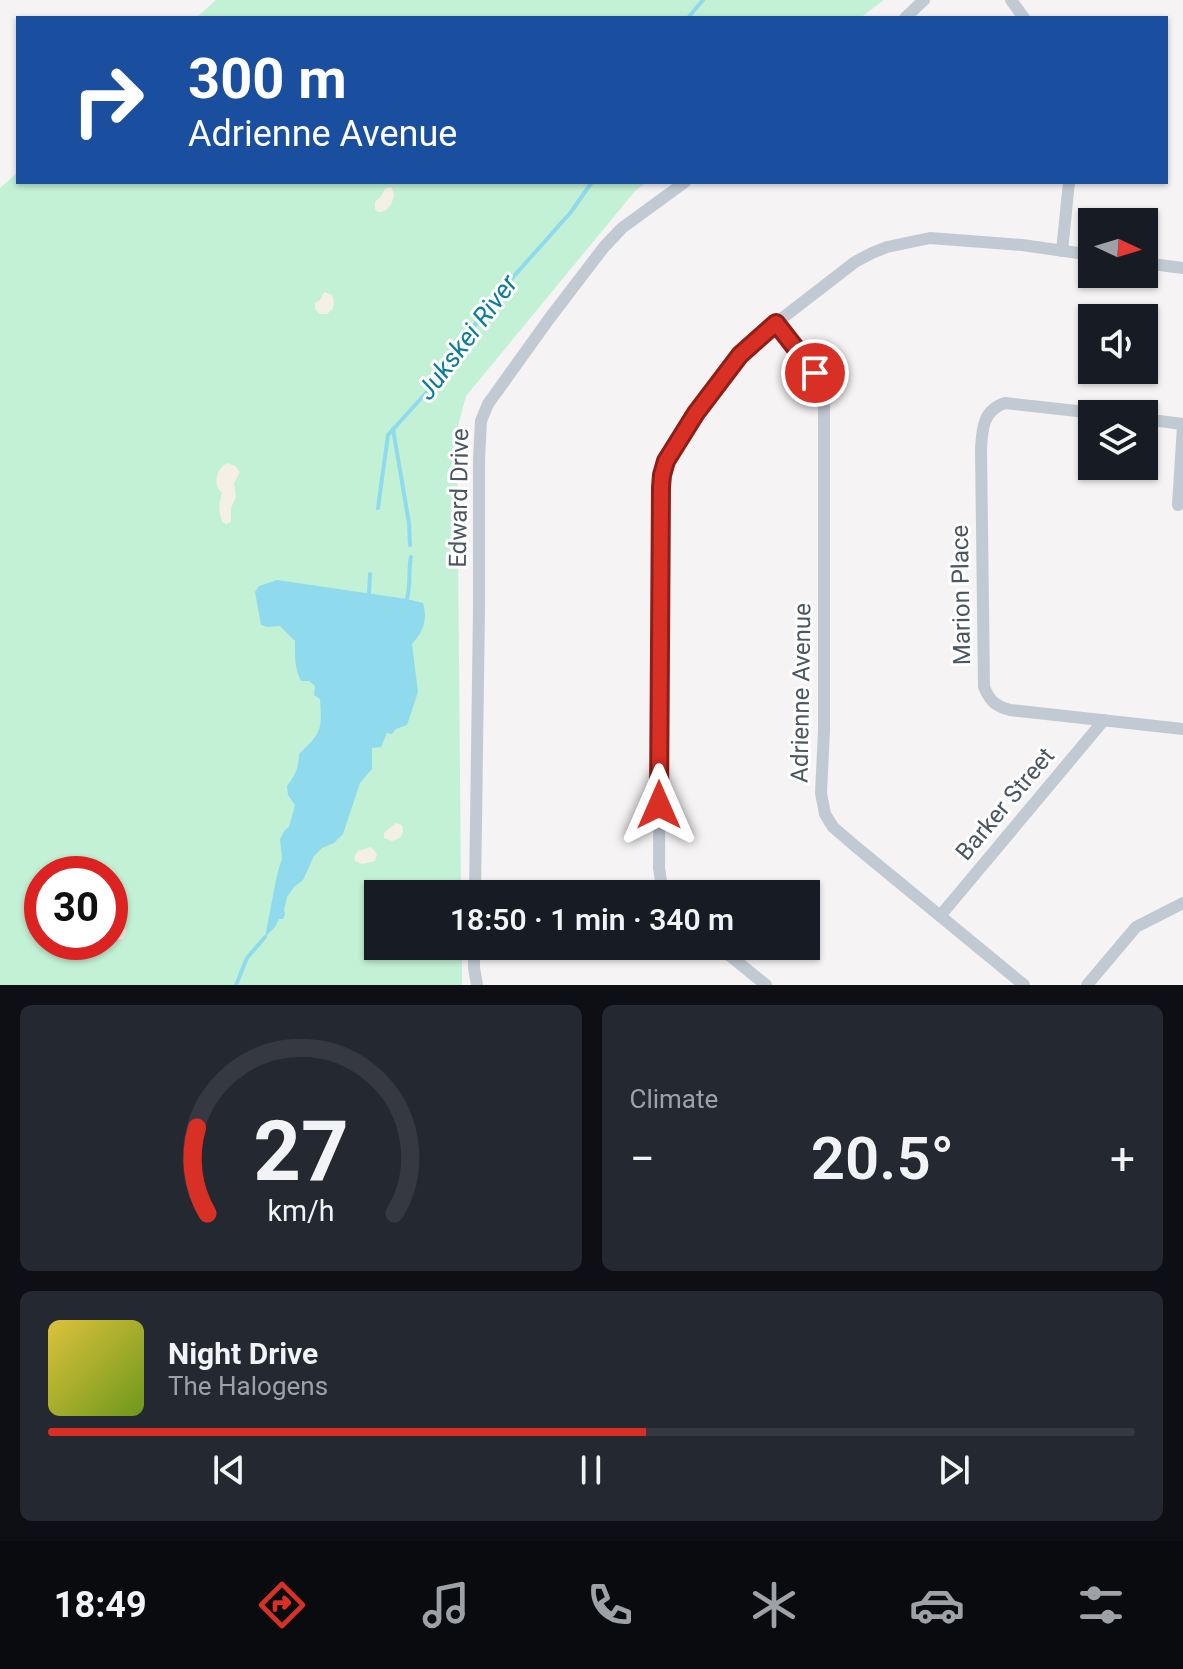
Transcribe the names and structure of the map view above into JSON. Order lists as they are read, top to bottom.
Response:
{
  "streets": {
    "street": [
      "Edward Drive",
      "Marion Place",
      "Adrienne Avenue",
      "Barker Street"
    ]
  },
  "crossings": [
    ["Marion Place", "Barker Street"],
    ["Adrienne Avenue", "Barker Street"]
  ],
  "water": ["Jukskei River"],
  "north": "right",
  "page": {
    "turn": ["300 m", "Adrienne Avenue"],
    "limit": "30",
    "trip": "18:50 · 1 min · 340 m",
    "tile": "Climate",
    "heat": ["−", "20.5°", "+"],
    "song": ["Night Drive", "The Halogens"],
    "tabs": "18:49",
    "gauge": ["27", "km/h"]
  }
}
